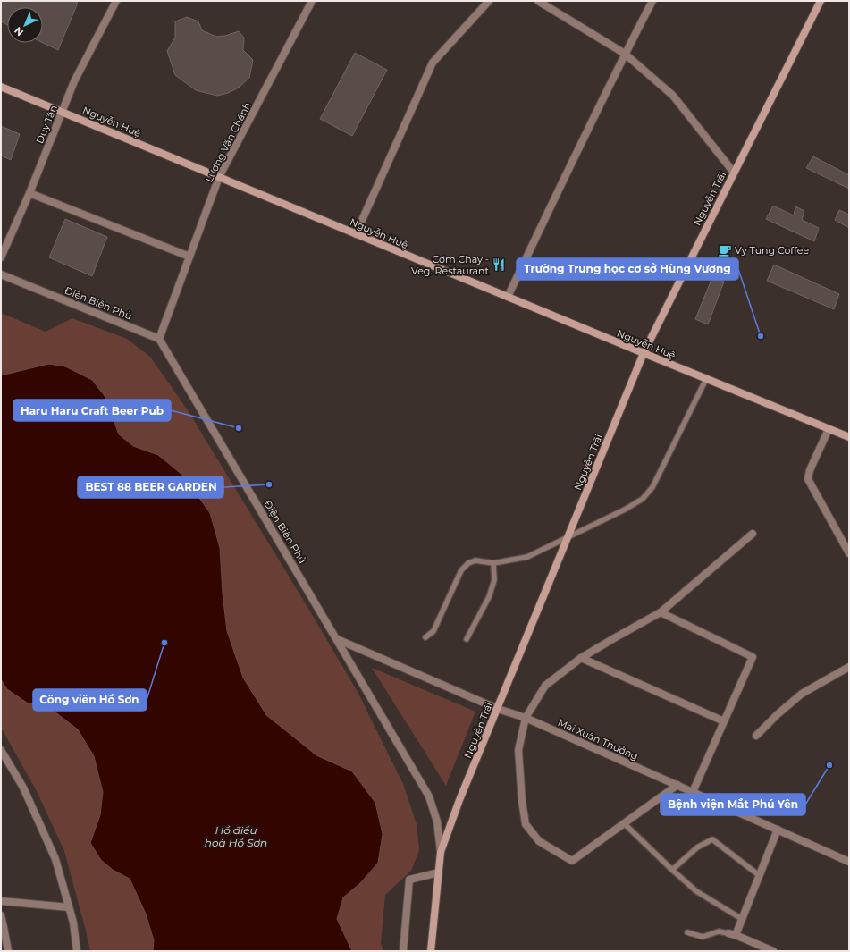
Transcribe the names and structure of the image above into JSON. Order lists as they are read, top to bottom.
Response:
{
  "streets": {
    "street": [
      "Nguyễn Huệ",
      "Duy Tân",
      "Lương Văn Chánh",
      "Nguyễn Trãi",
      "Điện Biên Phủ",
      "Mai Xuân Thưởng"
    ]
  },
  "crossings": [
    ["Nguyễn Huệ", "Duy Tân"],
    ["Nguyễn Huệ", "Lương Văn Chánh"],
    ["Nguyễn Huệ", "Nguyễn Trãi"],
    ["Lương Văn Chánh", "Điện Biên Phủ"],
    ["Nguyễn Trãi", "Điện Biên Phủ"],
    ["Nguyễn Trãi", "Mai Xuân Thưởng"],
    ["Điện Biên Phủ", "Mai Xuân Thưởng"]
  ],
  "water": ["Hồ điều hoà Hồ Sơn"],
  "places": {
    "cafe": ["Vy Tung Coffee"],
    "restaurant": ["Cơm Chay - Veg. Restaurant"],
    "other": [
      "Trường Trung học cơ sở Hùng Vương",
      "Haru Haru Craft Beer Pub",
      "BEST 88 BEER GARDEN",
      "Công viên Hồ Sơn",
      "Bệnh viện Mắt Phú Yên"
    ]
  },
  "north": "bottom left"
}
